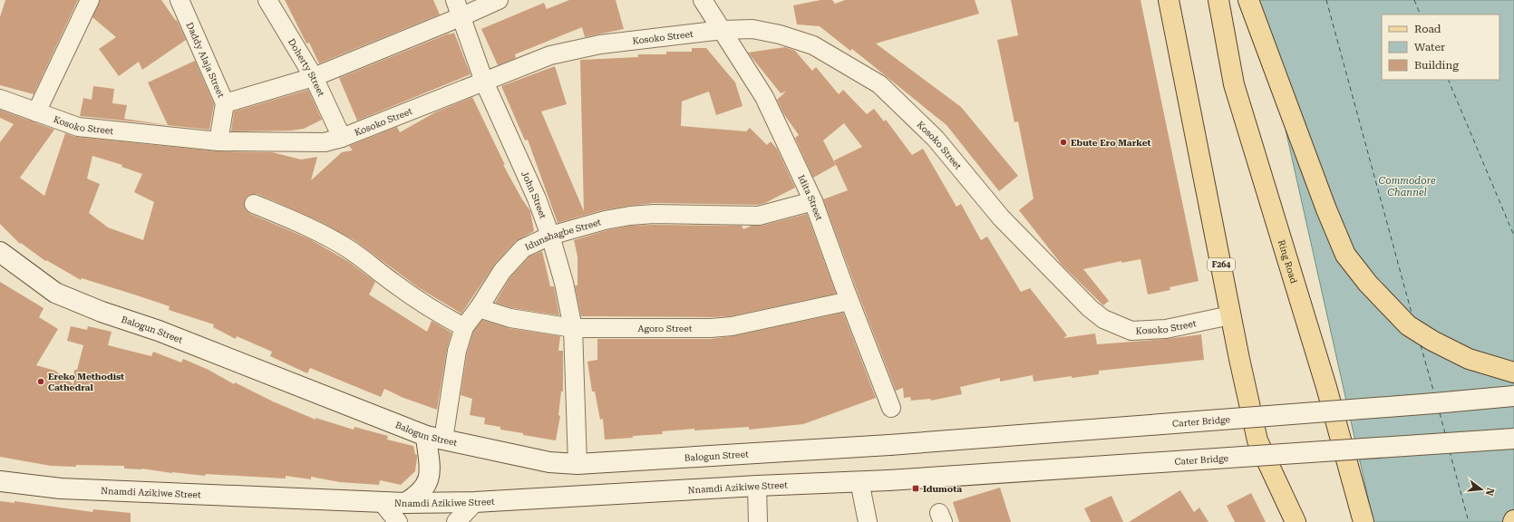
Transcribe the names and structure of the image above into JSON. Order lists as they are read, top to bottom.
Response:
{
  "streets": {
    "main road": [
      "Ring Road",
      "F264",
      "Balogun Street",
      "Carter Bridge",
      "Cater Bridge",
      "Nnamdi Azikiwe Street"
    ],
    "street": [
      "Kosoko Street",
      "Daddy Alaja Street",
      "Doherty Street",
      "John Street",
      "Idita Street",
      "Idunshagbe Street",
      "Agoro Street"
    ]
  },
  "crossings": [
    ["Kosoko Street", "Daddy Alaja Street"],
    ["Kosoko Street", "Doherty Street"],
    ["Kosoko Street", "John Street"],
    ["Kosoko Street", "Idita Street"],
    ["Kosoko Street", "F264"],
    ["John Street", "Idunshagbe Street"],
    ["John Street", "Agoro Street"],
    ["John Street", "Balogun Street"],
    ["Idita Street", "Idunshagbe Street"],
    ["Idita Street", "Agoro Street"],
    ["Idunshagbe Street", "Agoro Street"],
    ["Idunshagbe Street", "Balogun Street"],
    ["Balogun Street", "Carter Bridge"],
    ["Cater Bridge", "Nnamdi Azikiwe Street"]
  ],
  "water": ["Commodore Channel"],
  "places": {
    "other": ["Ebute Ero Market", "Ereko Methodist Cathedral"],
    "transit": ["Idumota"]
  },
  "legend": ["Road", "Water", "Building"],
  "north": "right"
}
